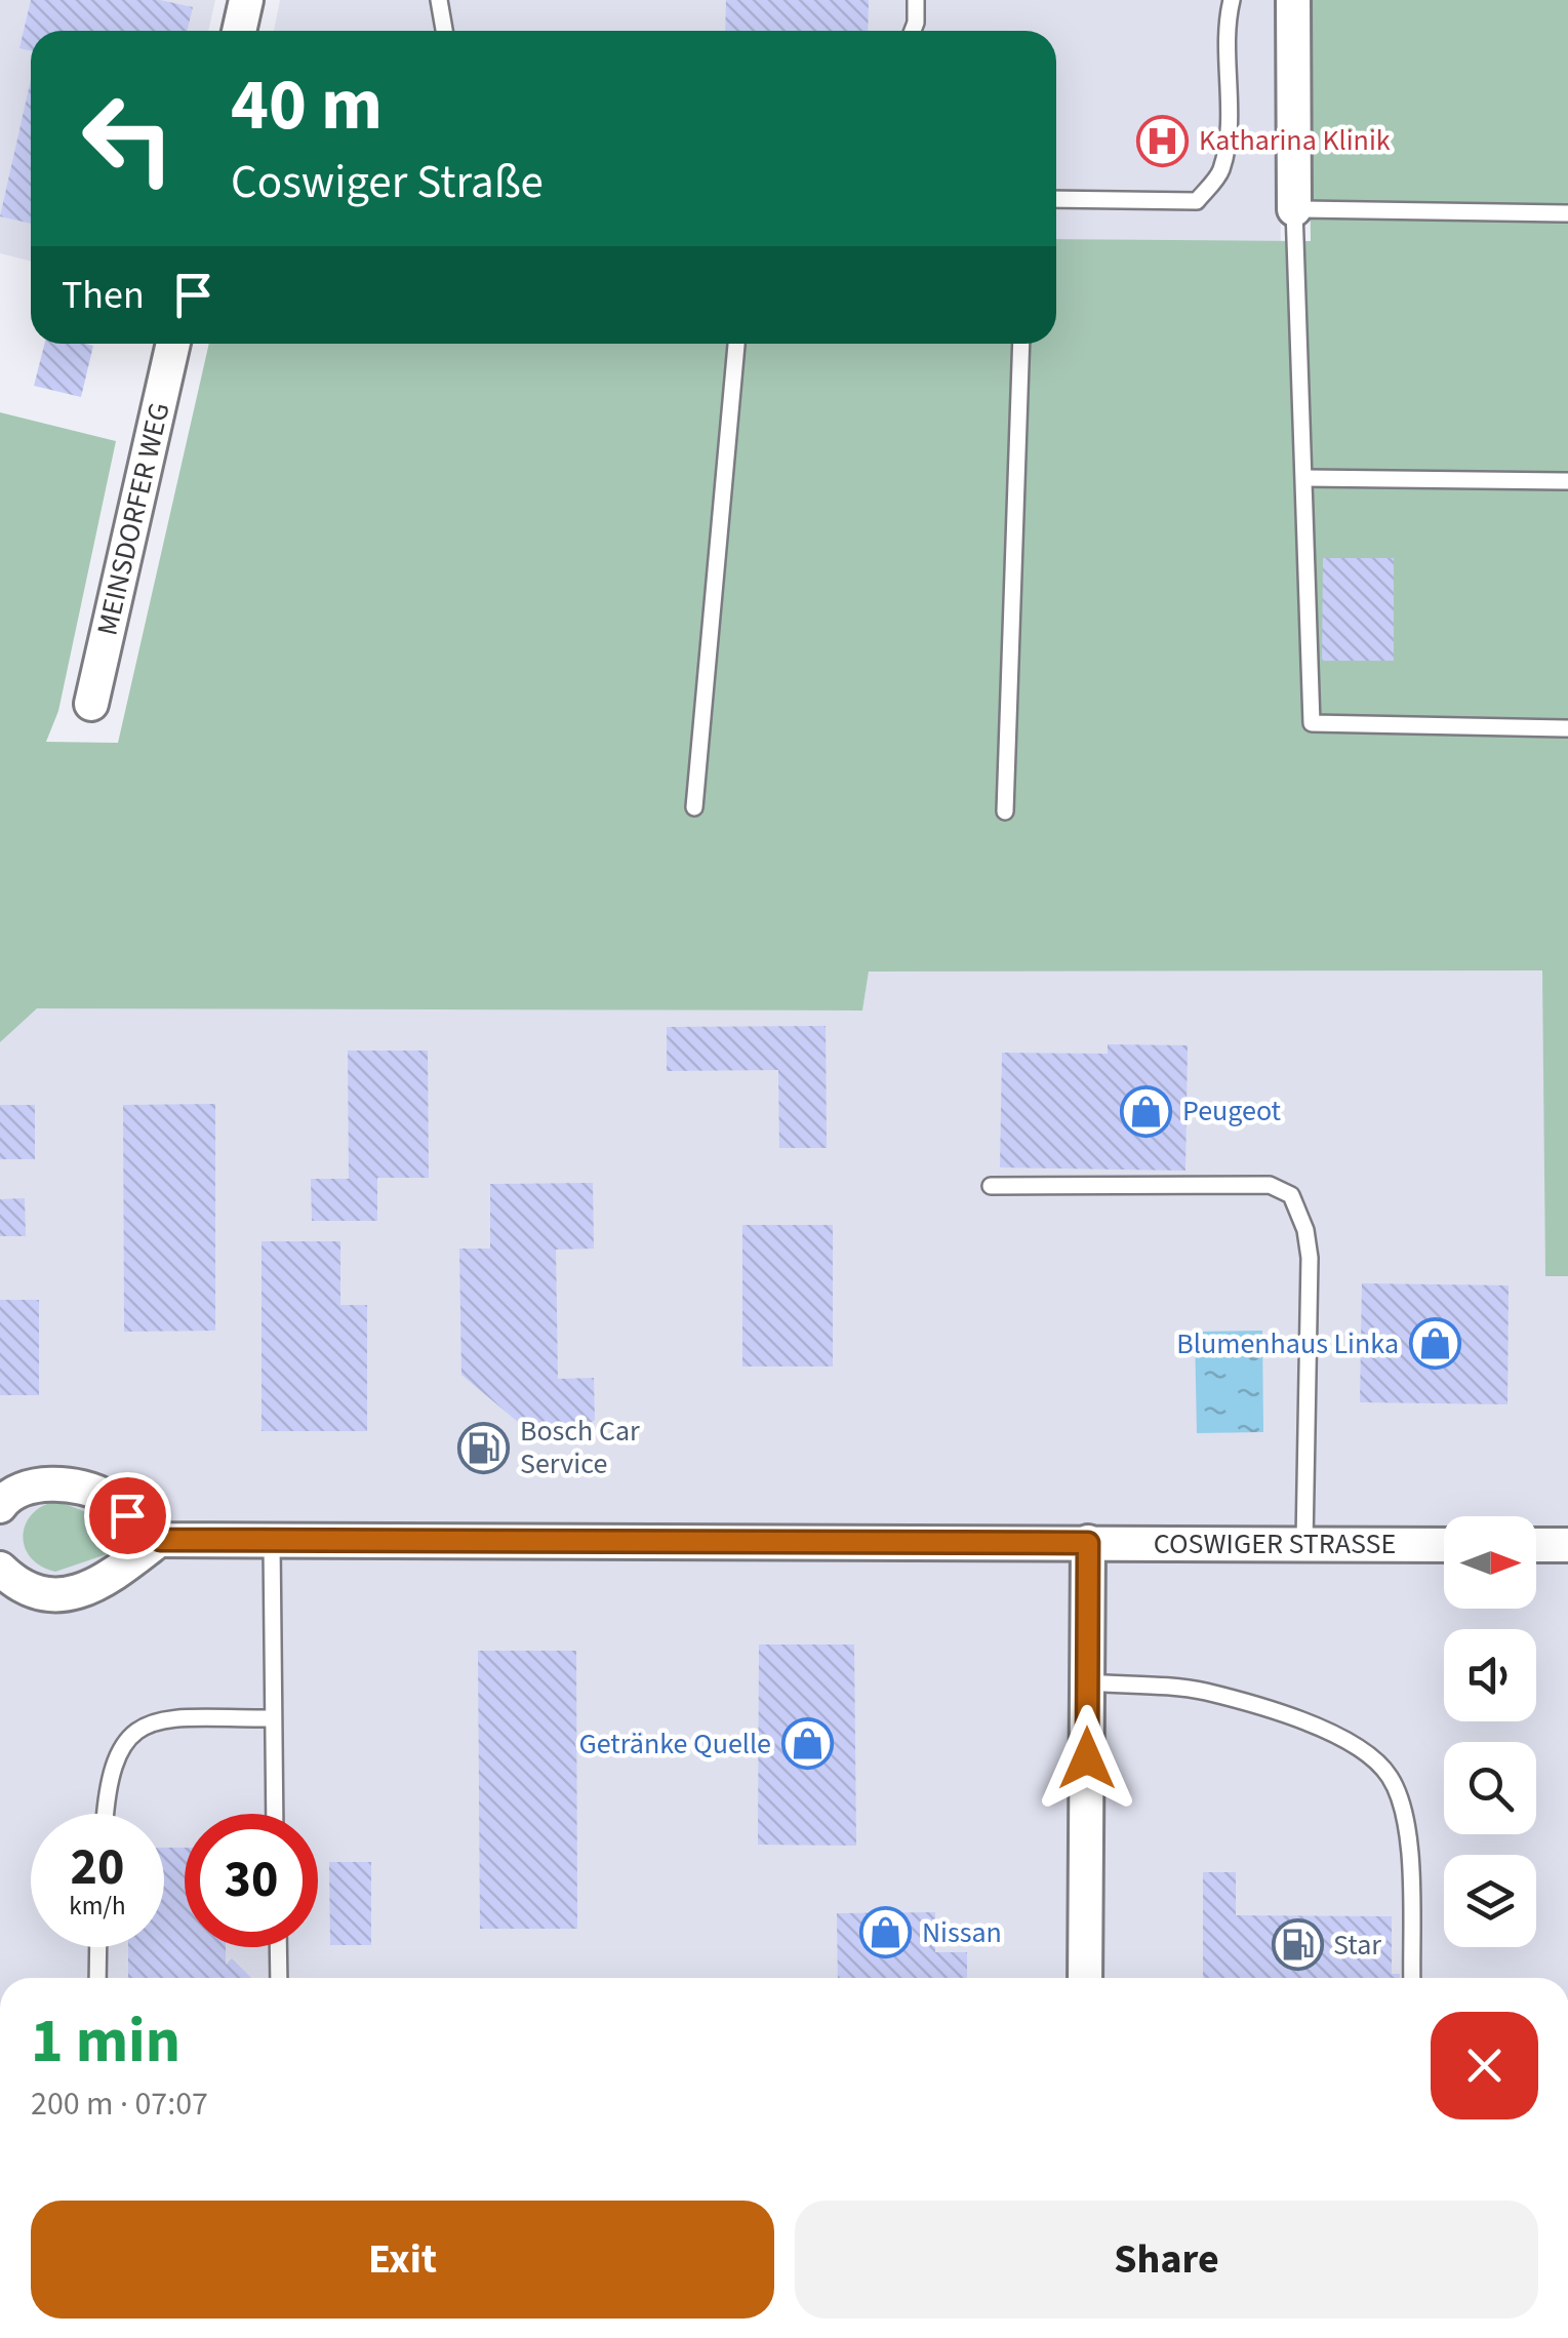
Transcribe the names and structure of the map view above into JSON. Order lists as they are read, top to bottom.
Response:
{
  "streets": {
    "street": ["MEINSDORFER WEG", "COSWIGER STRASSE"]
  },
  "places": {
    "hospital": ["Katharina Klinik"],
    "shop": [
      "Peugeot",
      "Blumenhaus Linka",
      "Getränke Quelle",
      "Nissan"
    ],
    "fuel station": ["Bosch Car Service", "Star"]
  },
  "north": "right",
  "page": {
    "turn": ["40 m", "Coswiger Straße"],
    "then": "Then",
    "speed": "20 km/h",
    "limit": "30",
    "heading": ["1 min", "200 m · 07:07"],
    "buttons": ["Exit", "Share"]
  }
}
